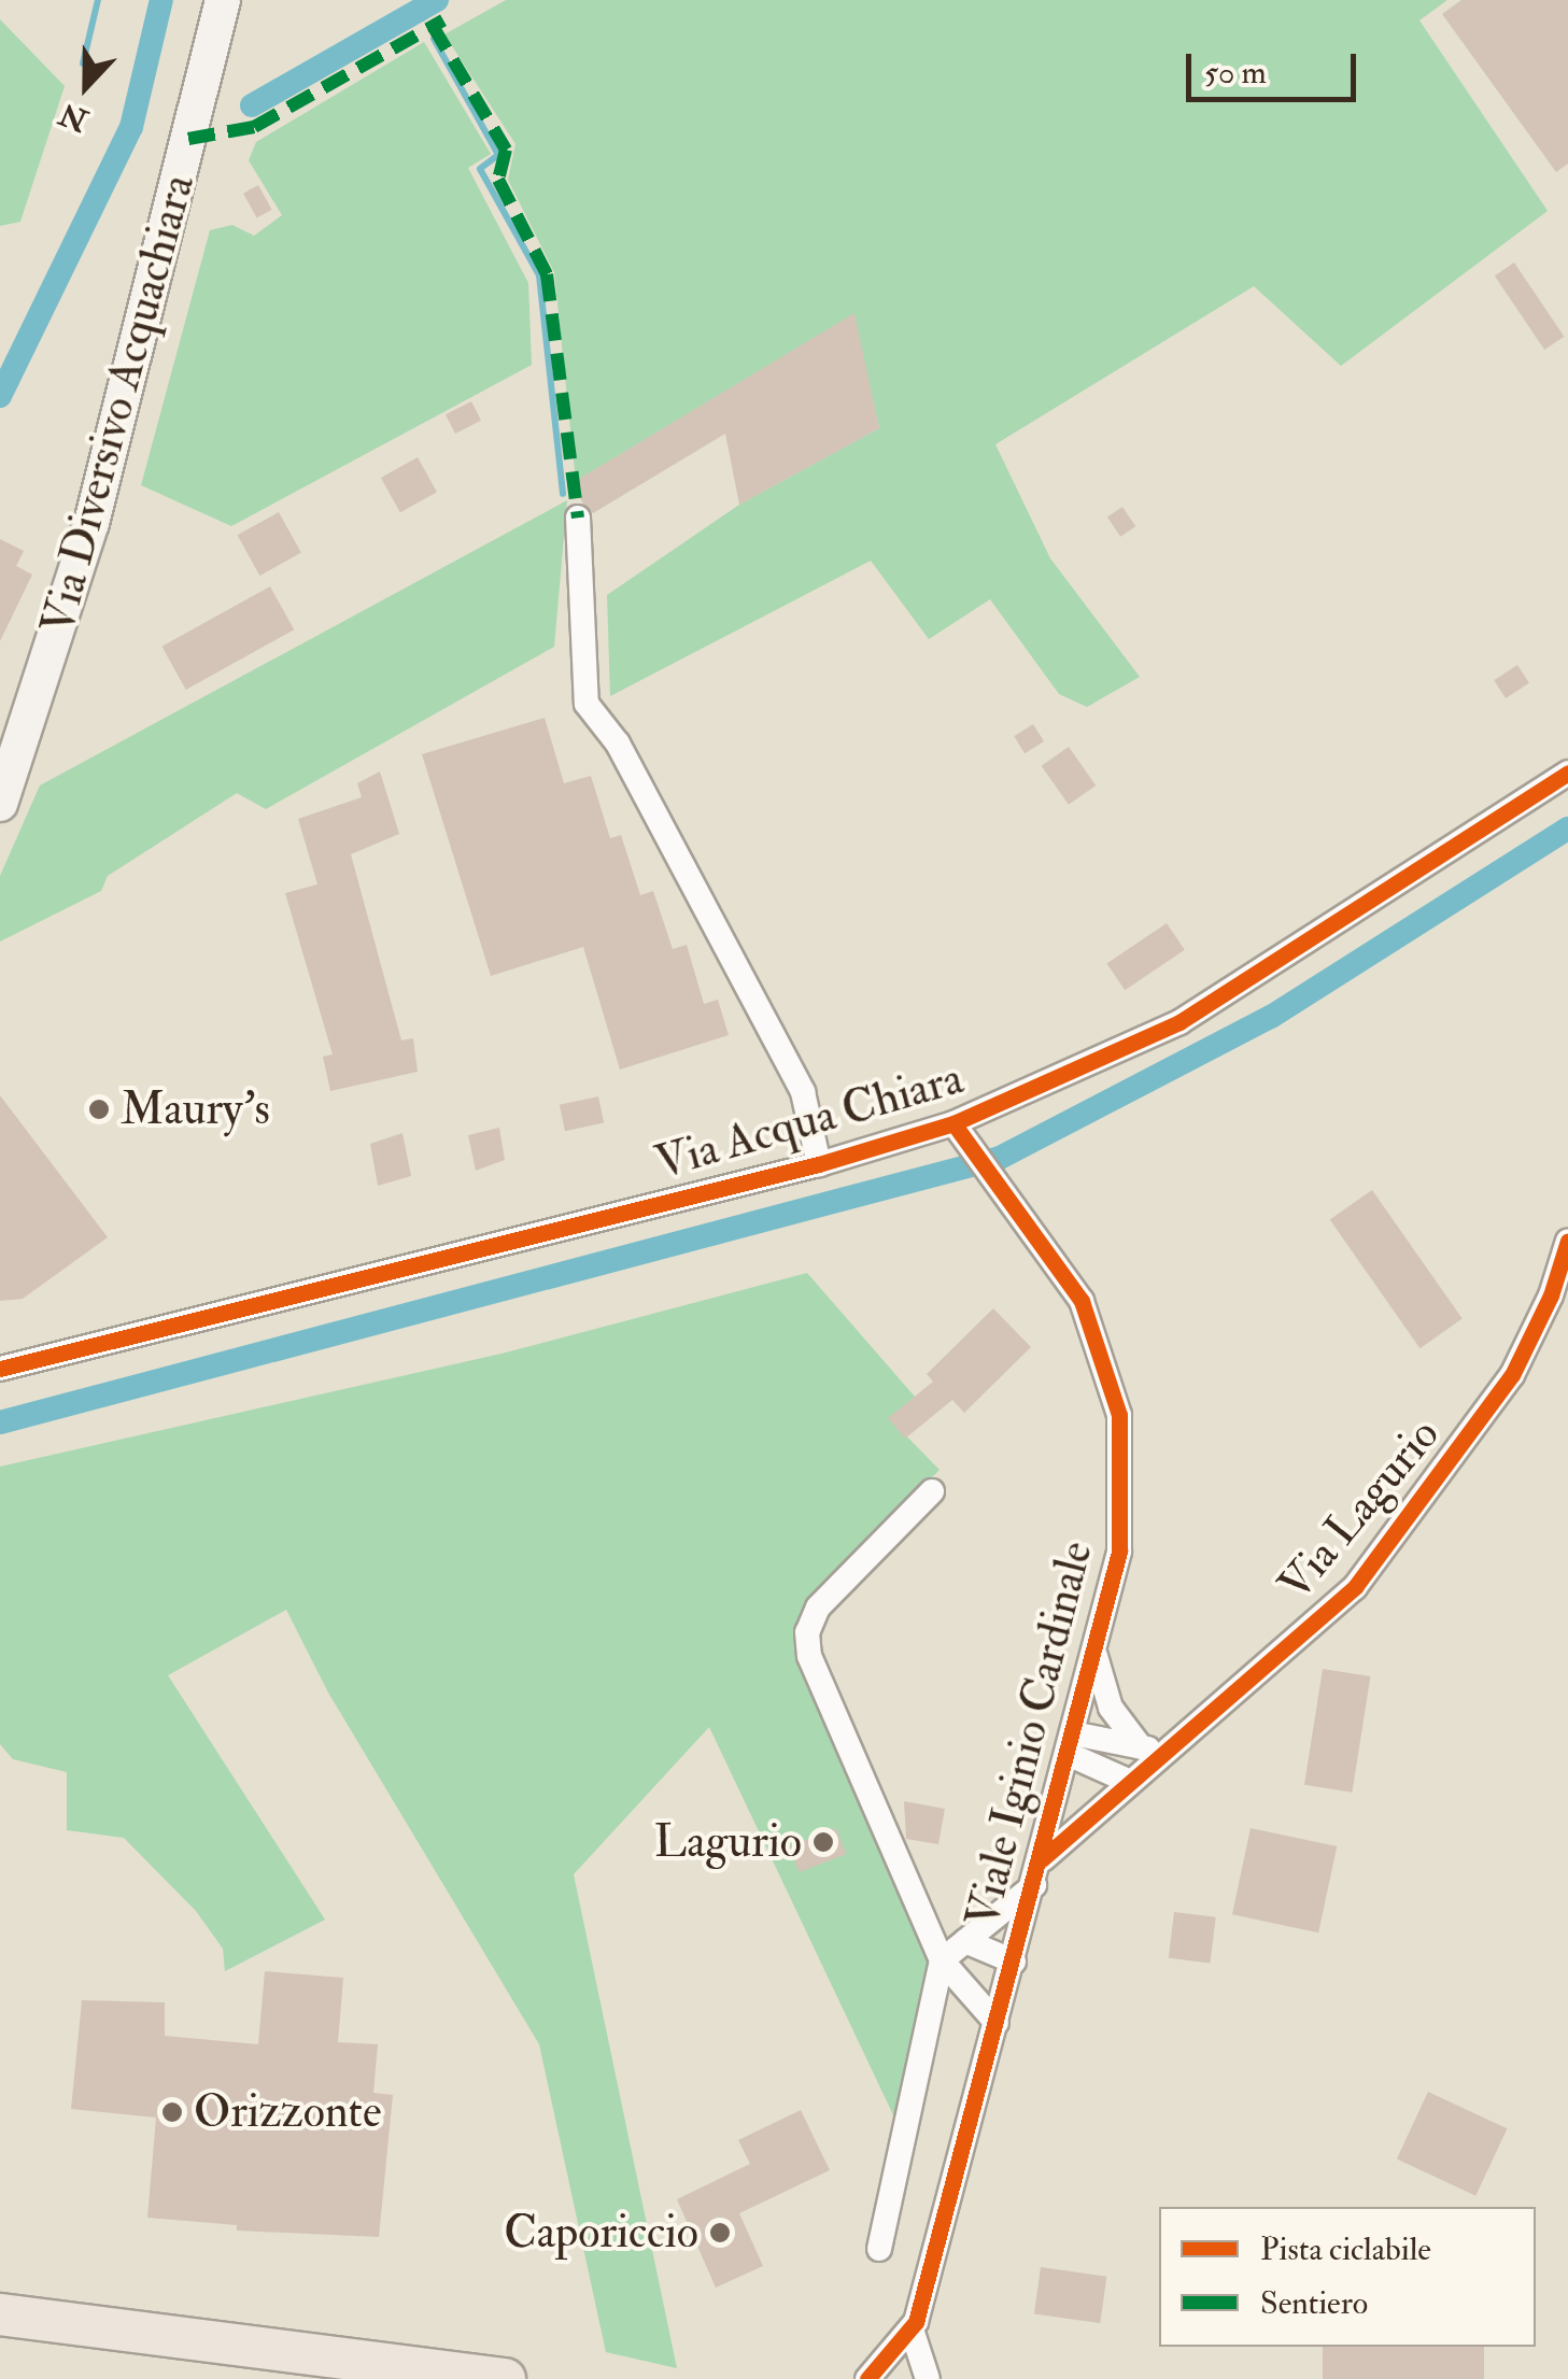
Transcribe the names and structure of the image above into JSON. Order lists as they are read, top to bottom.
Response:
{
  "streets": {
    "main road": ["Via Diversivo Acquachiara"],
    "street": ["Via Acqua Chiara", "Via Lagurio", "Viale Iginio Cardinale"]
  },
  "crossings": [
    ["Via Acqua Chiara", "Viale Iginio Cardinale"],
    ["Via Lagurio", "Viale Iginio Cardinale"]
  ],
  "places": [
    "Maury's",
    "Lagurio",
    "Orizzonte",
    "Caporiccio"
  ],
  "legend": ["Pista ciclabile", "Sentiero"],
  "scale_bar": "50 m",
  "north": "bottom"
}
